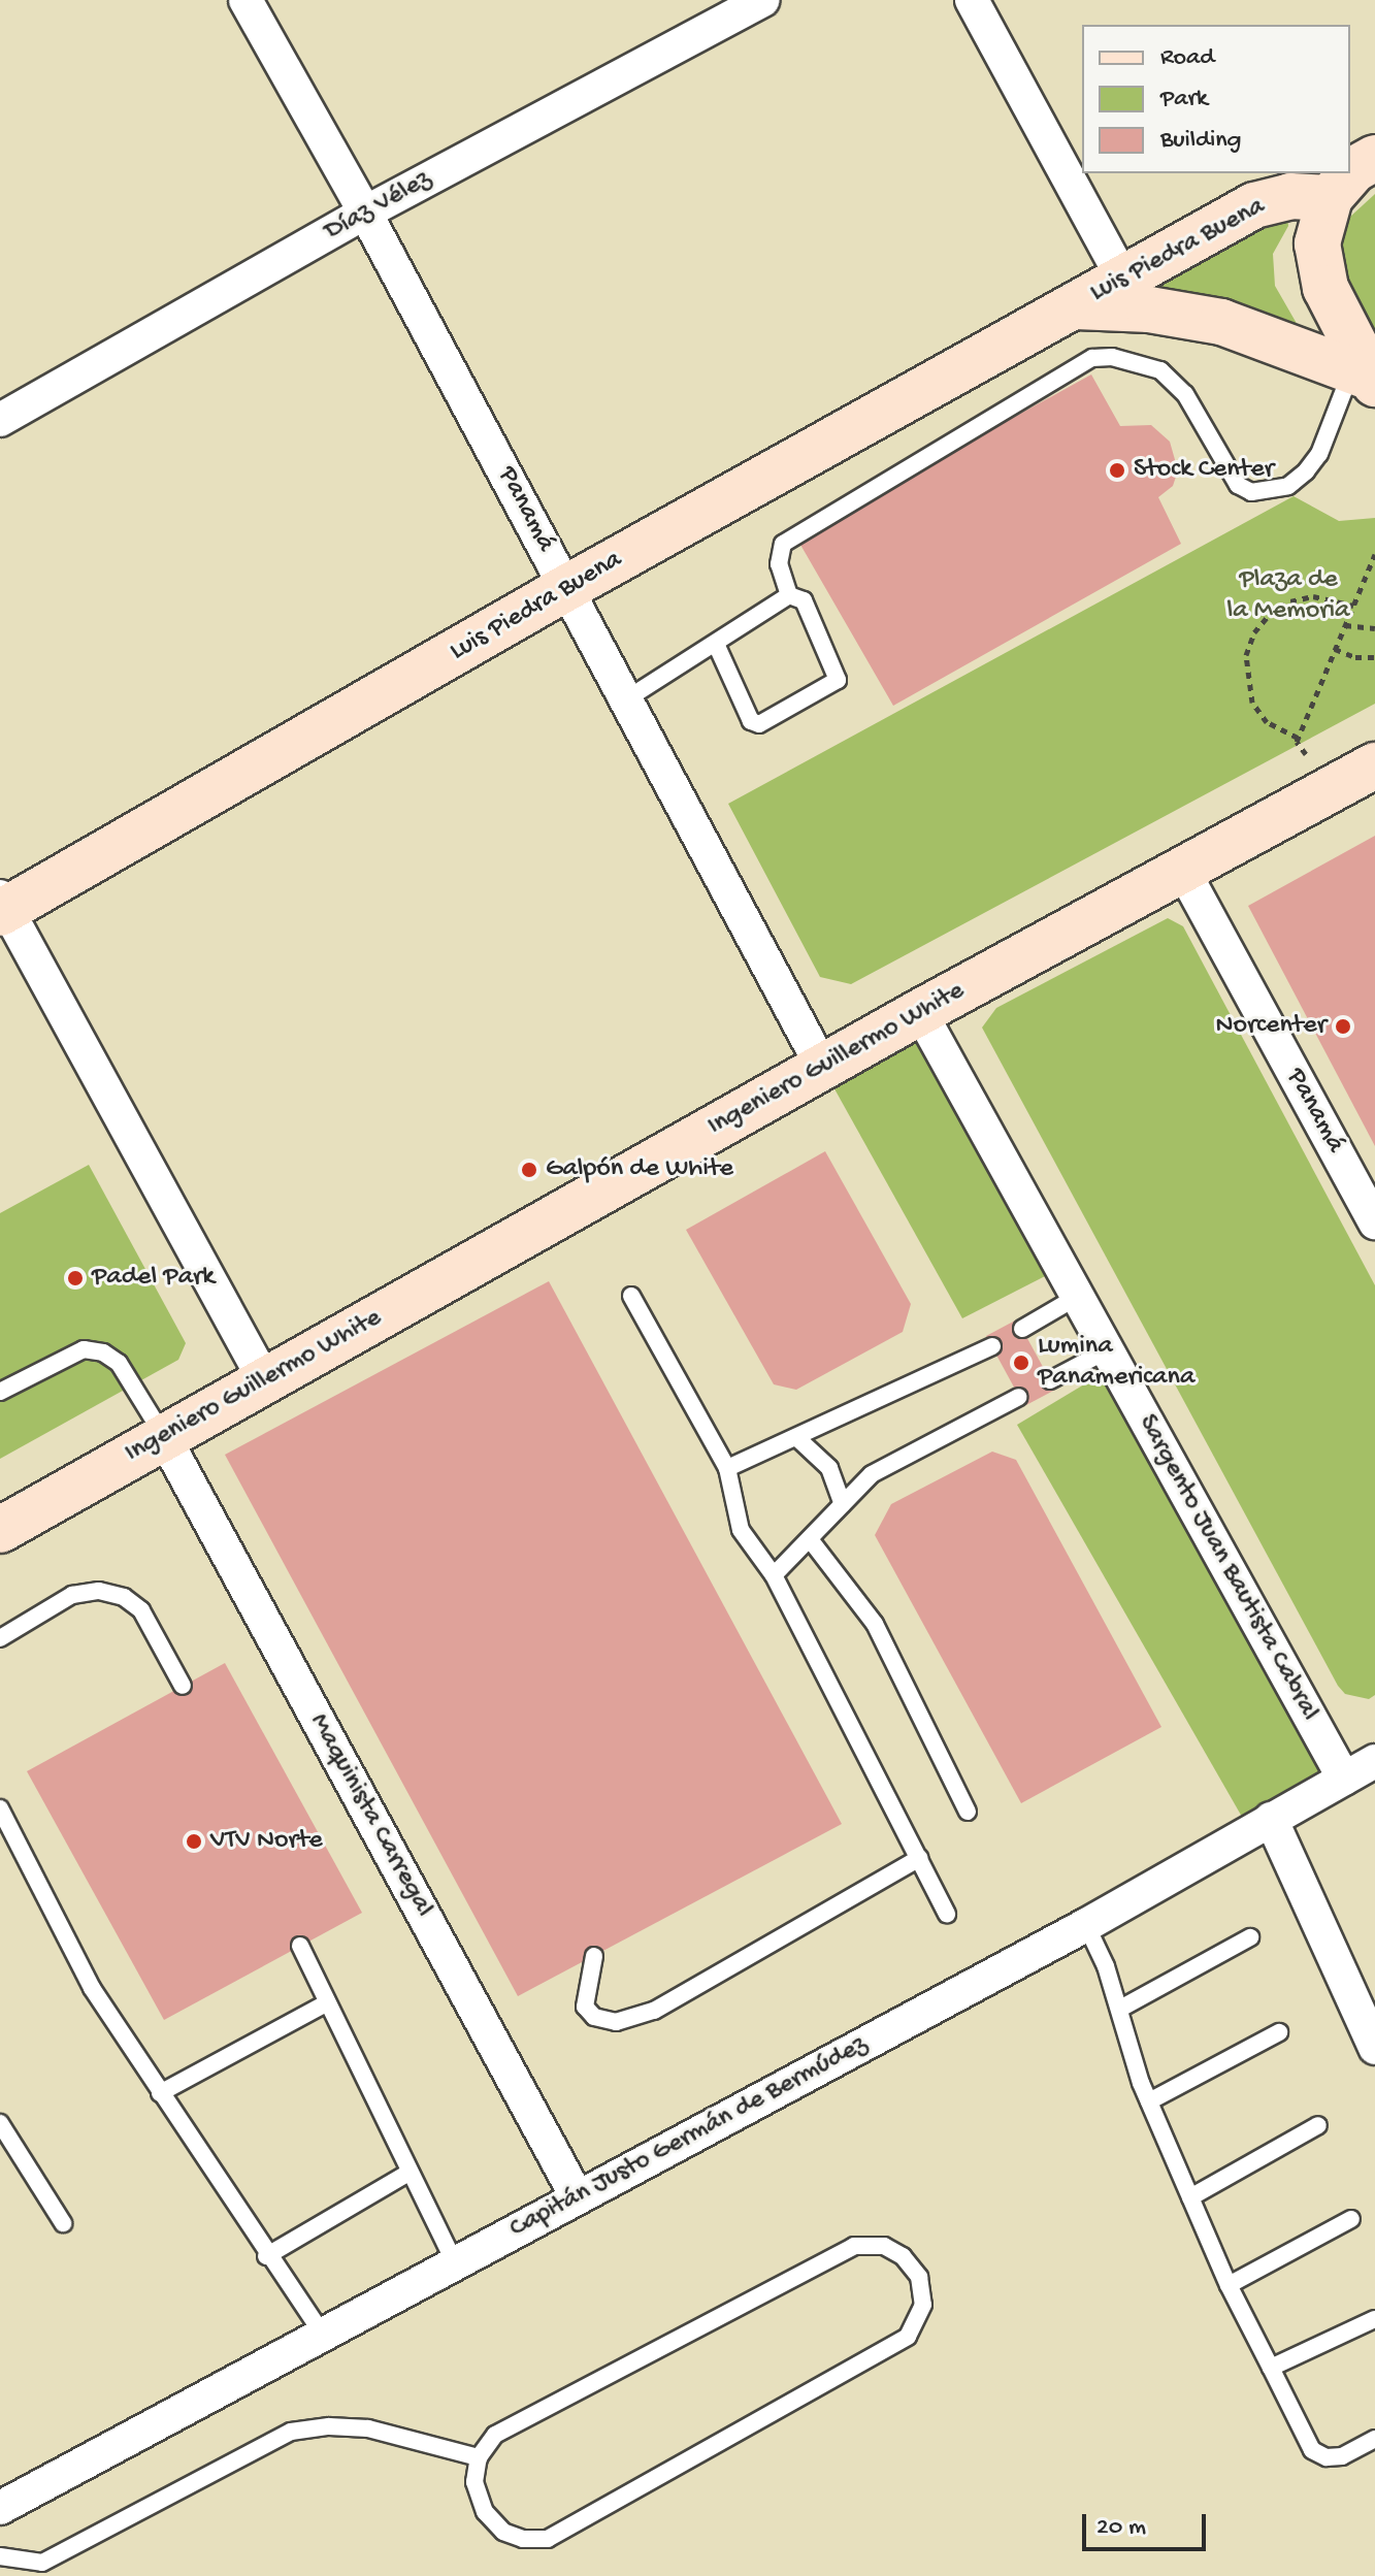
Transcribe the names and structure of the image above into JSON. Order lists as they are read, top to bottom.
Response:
{
  "streets": {
    "street": [
      "Díaz Vélez",
      "Luis Piedra Buena",
      "Panamá",
      "Ingeniero Guillermo White",
      "Sargento Juan Bautista Cabral",
      "Maquinista Carregal",
      "Capitán Justo Germán de Bermúdez"
    ]
  },
  "crossings": [
    ["Díaz Vélez", "Panamá"],
    ["Luis Piedra Buena", "Panamá"],
    ["Panamá", "Ingeniero Guillermo White"],
    ["Ingeniero Guillermo White", "Sargento Juan Bautista Cabral"],
    ["Ingeniero Guillermo White", "Maquinista Carregal"],
    ["Sargento Juan Bautista Cabral", "Capitán Justo Germán de Bermúdez"],
    ["Maquinista Carregal", "Capitán Justo Germán de Bermúdez"]
  ],
  "parks": ["Plaza de la Memoria"],
  "places": [
    "Stock Center",
    "Norcenter",
    "Galpón de White",
    "Padel Park",
    "Lumina Panamericana",
    "VTV Norte"
  ],
  "legend": ["Road", "Park", "Building"],
  "scale_bar": "20 m"
}
